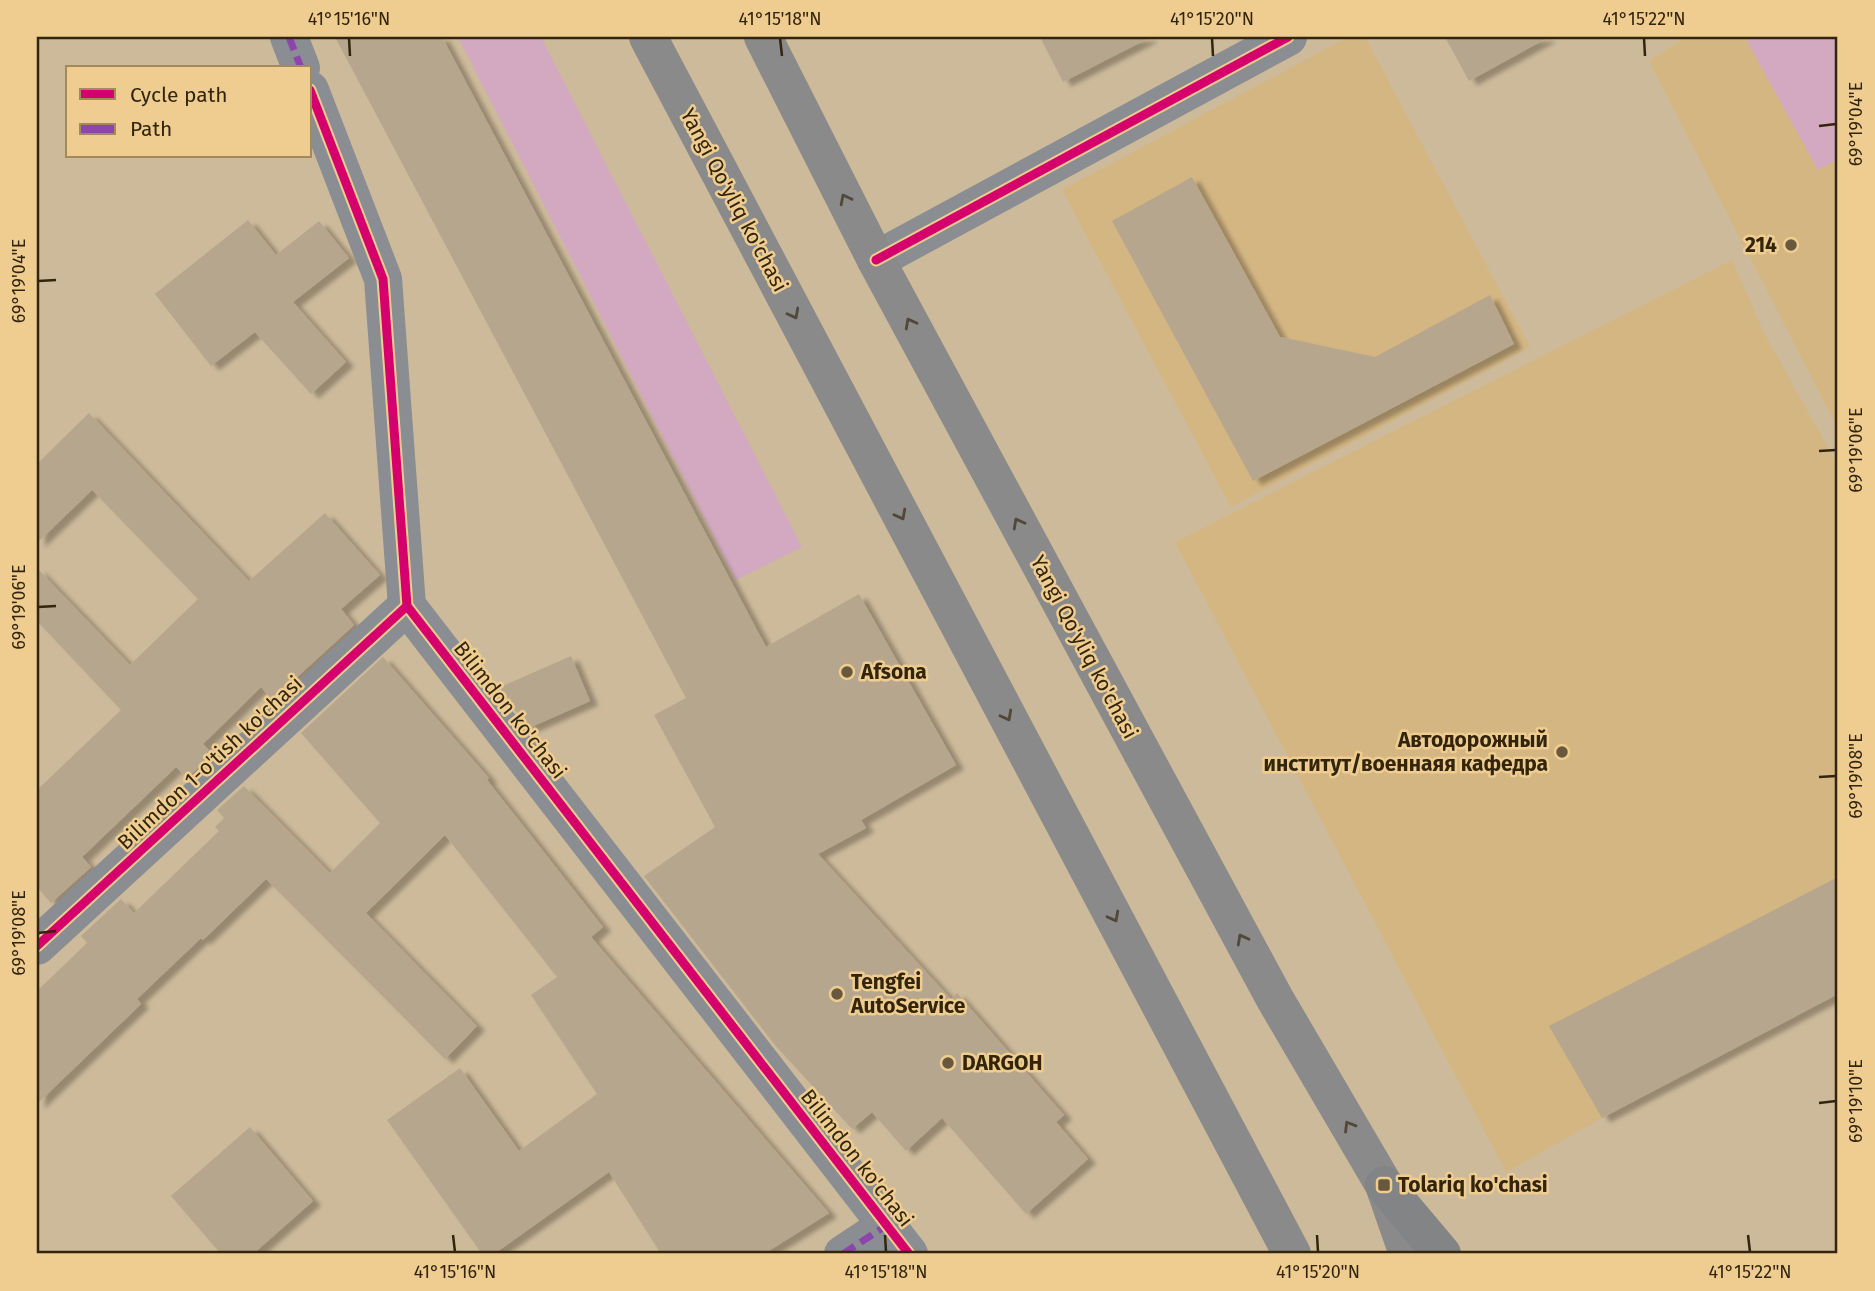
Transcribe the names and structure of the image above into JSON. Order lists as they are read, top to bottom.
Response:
{
  "streets": {
    "main road": ["Yangi Qo'yliq ko'chasi"],
    "street": ["Bilimdon ko'chasi", "Bilimdon 1-o'tish ko'chasi"]
  },
  "crossings": [
    ["Bilimdon ko'chasi", "Bilimdon 1-o'tish ko'chasi"]
  ],
  "places": {
    "other": [
      "214",
      "Afsona",
      "Автодорожный институт/военнаяя кафедра",
      "Tengfei AutoService",
      "DARGOH"
    ],
    "transit": ["Tolariq ko'chasi"]
  },
  "legend": ["Cycle path", "Path"],
  "coordinates": [
    "41°15'16\"N",
    "41°15'18\"N",
    "41°15'20\"N",
    "41°15'22\"N",
    "69°19'04\"E",
    "69°19'06\"E",
    "69°19'08\"E",
    "69°19'10\"E"
  ]
}
